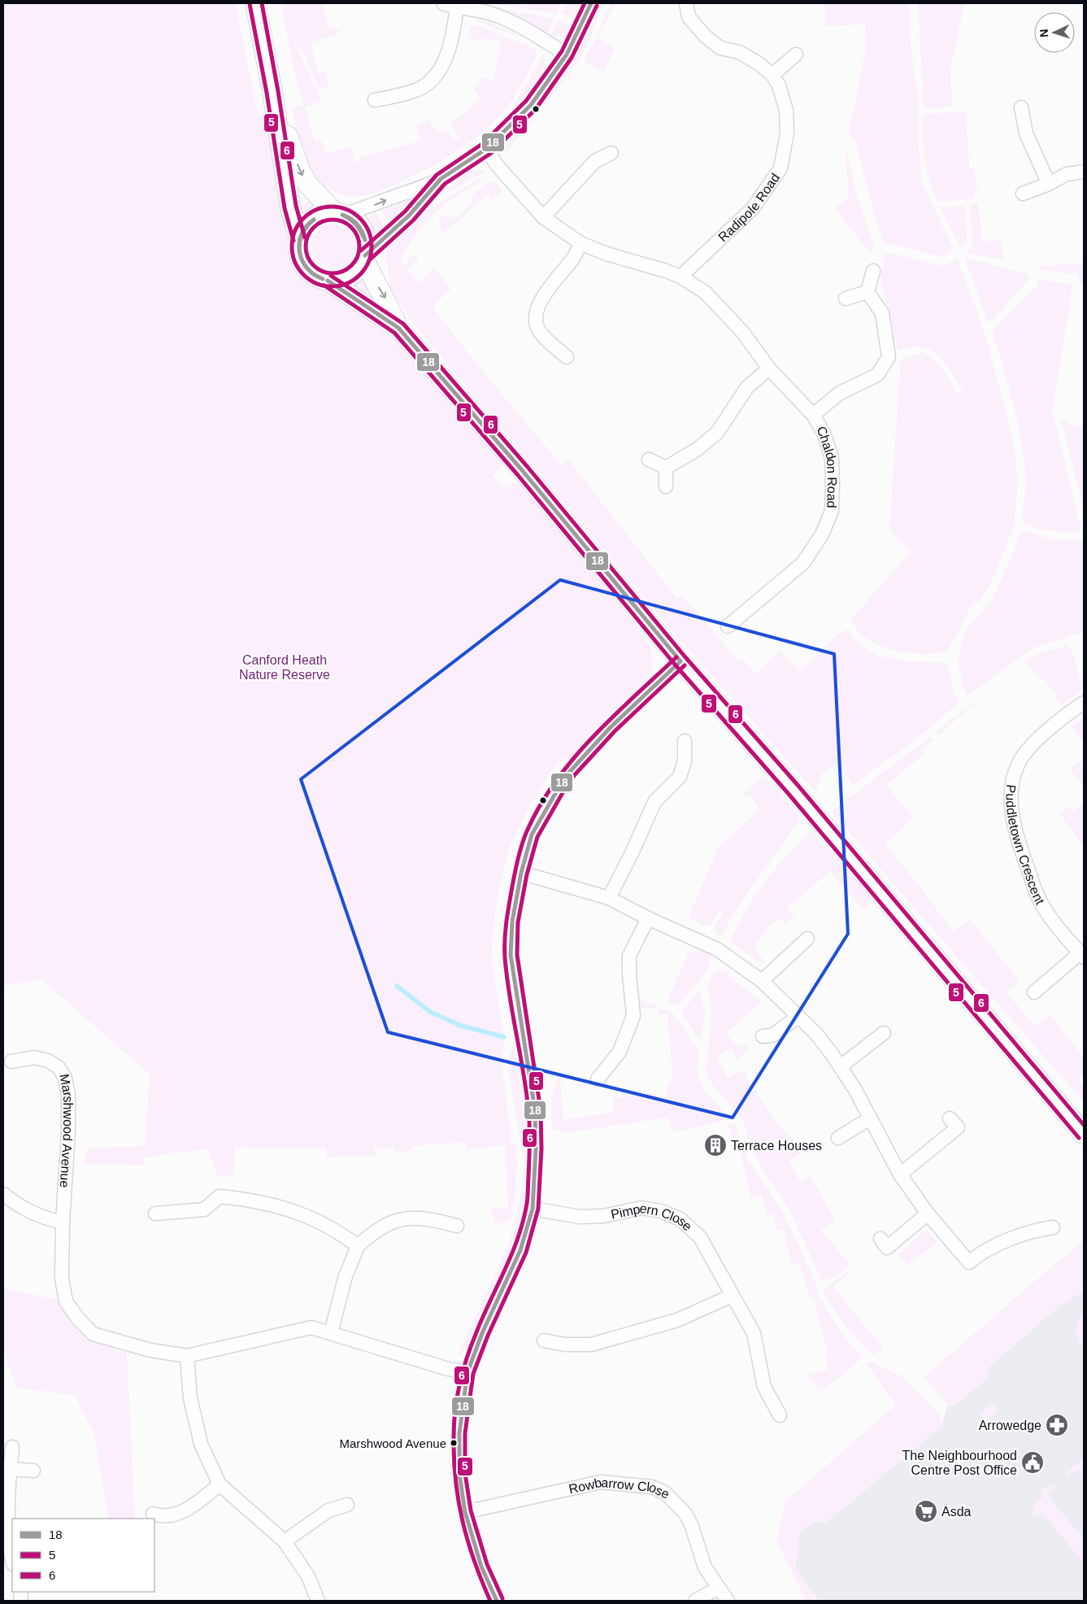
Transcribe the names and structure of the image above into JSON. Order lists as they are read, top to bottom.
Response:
{
  "streets": {
    "street": [
      "Radipole Road",
      "Chaldon Road",
      "Puddletown Crescent",
      "Marshwood Avenue",
      "Pimpern Close",
      "Rowbarrow Close"
    ]
  },
  "crossings": [
    ["Radipole Road", "Chaldon Road"]
  ],
  "parks": ["Canford Heath Nature Reserve"],
  "places": {
    "building": ["Terrace Houses"],
    "pharmacy": ["Arrowedge"],
    "other": ["Marshwood Avenue"],
    "public building": ["The Neighbourhood Centre Post Office"],
    "supermarket": ["Asda"]
  },
  "lines": ["transit line 18", "transit line 6", "transit line 5"],
  "legend": ["18", "5", "6"],
  "north": "left"
}
